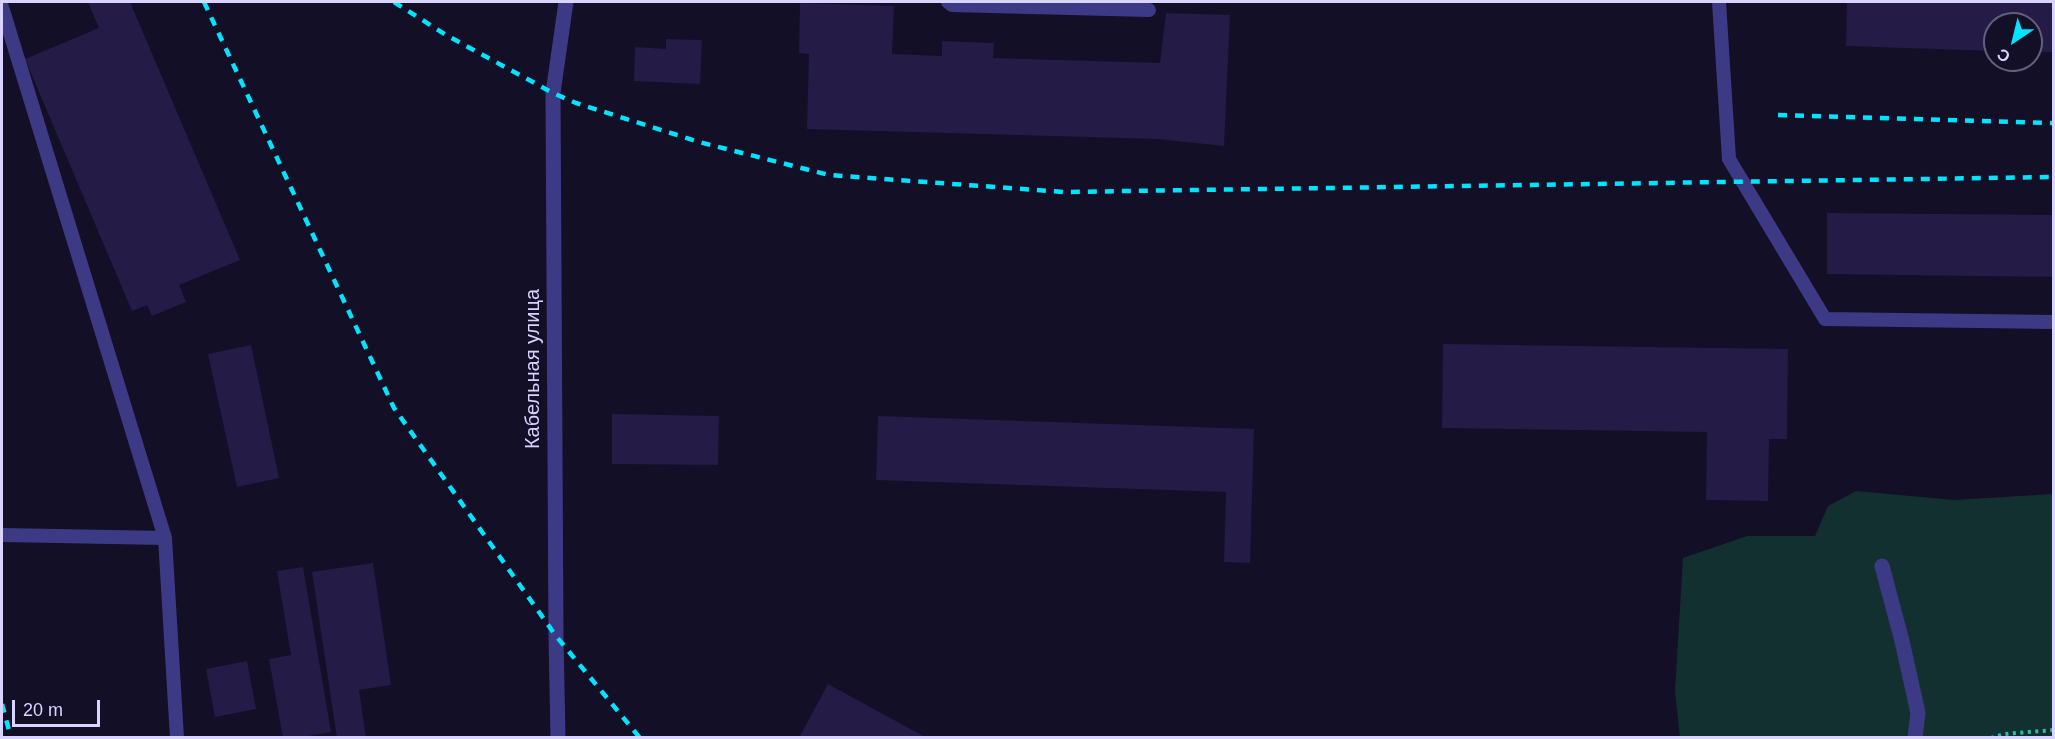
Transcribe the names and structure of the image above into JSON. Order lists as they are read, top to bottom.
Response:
{
  "streets": {
    "street": ["Кабельная улица"]
  },
  "scale_bar": "20 m",
  "north": "bottom left"
}
